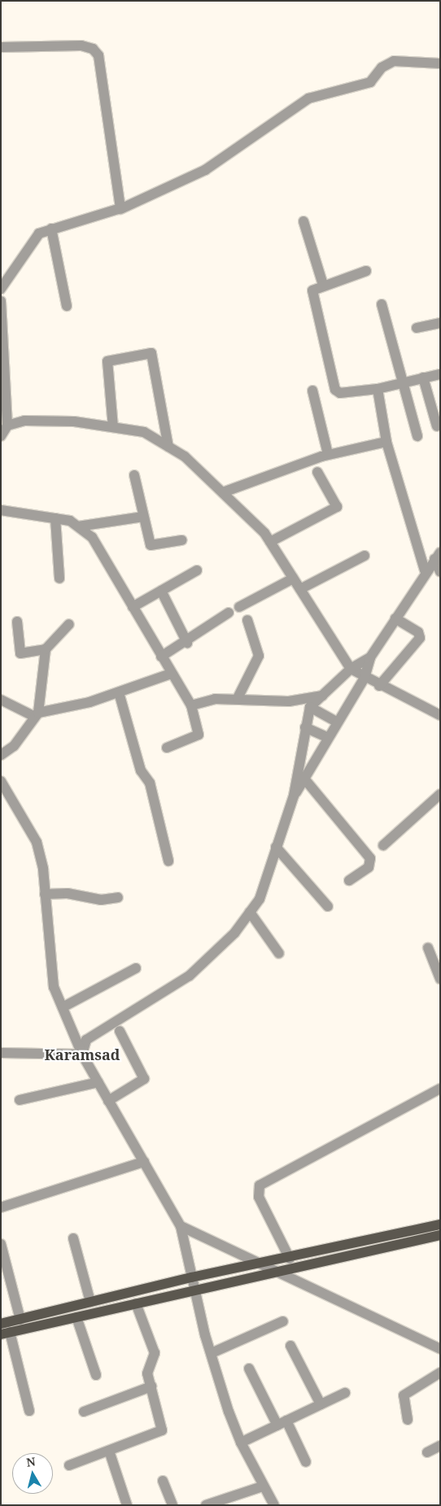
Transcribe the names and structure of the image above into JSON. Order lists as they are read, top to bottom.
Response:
{
  "districts": ["Karamsad"],
  "north": "top"
}
